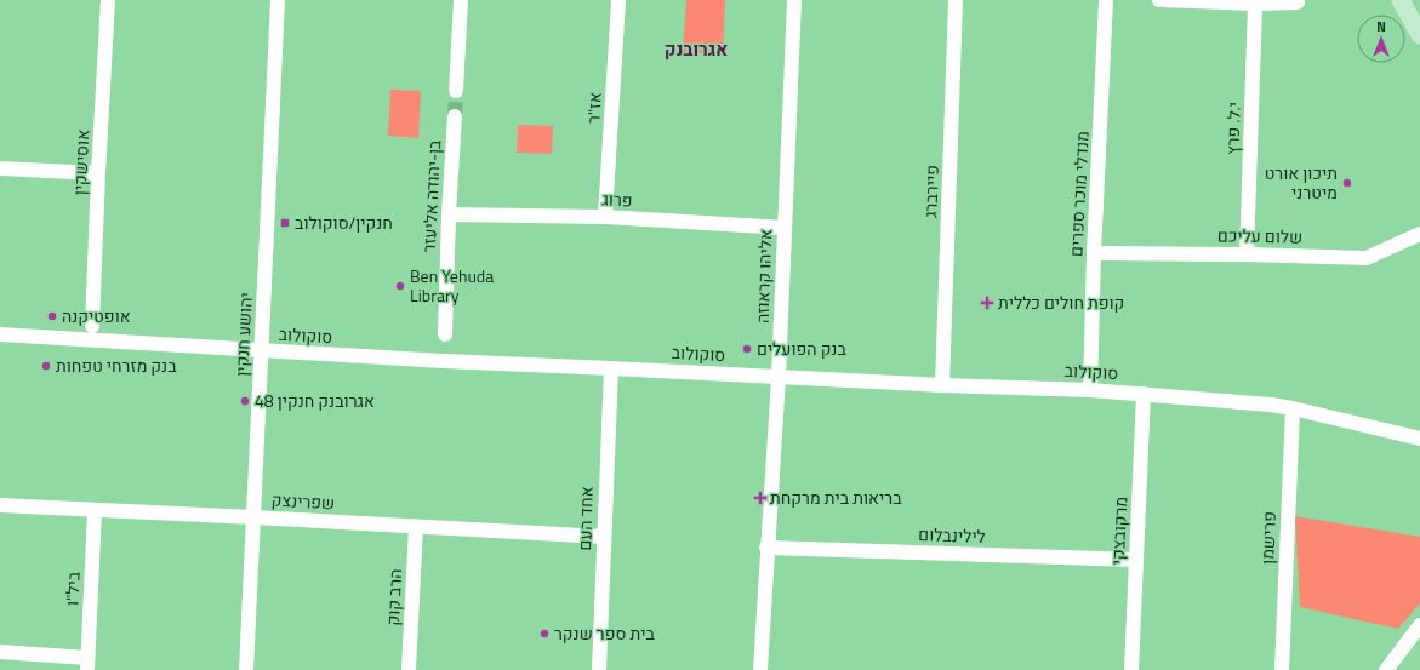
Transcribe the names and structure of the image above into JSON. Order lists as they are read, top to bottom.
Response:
{
  "streets": {
    "street": [
      "אז\"ר",
      "י.ל. פרץ",
      "אוסישקין",
      "פיירברג",
      "מנדלי מוכר ספרים",
      "בן-יהודה אליעזר",
      "פרוג",
      "שלום עליכם",
      "אליהו קראוזה",
      "יהושע חנקין",
      "סוקולוב",
      "שפרינצק",
      "אחד העם",
      "מרקובצקי",
      "לילינבלום",
      "פרישמן",
      "ביל\"ו",
      "הרב קוק"
    ]
  },
  "crossings": [
    ["אז\"ר", "פרוג"],
    ["י.ל. פרץ", "שלום עליכם"],
    ["פיירברג", "סוקולוב"],
    ["מנדלי מוכר ספרים", "שלום עליכם"],
    ["מנדלי מוכר ספרים", "סוקולוב"],
    ["בן-יהודה אליעזר", "פרוג"],
    ["פרוג", "אליהו קראוזה"],
    ["אליהו קראוזה", "סוקולוב"],
    ["אליהו קראוזה", "לילינבלום"],
    ["יהושע חנקין", "סוקולוב"],
    ["יהושע חנקין", "שפרינצק"],
    ["סוקולוב", "אחד העם"],
    ["סוקולוב", "מרקובצקי"],
    ["סוקולוב", "פרישמן"],
    ["שפרינצק", "אחד העם"],
    ["שפרינצק", "ביל\"ו"],
    ["שפרינצק", "הרב קוק"],
    ["מרקובצקי", "לילינבלום"]
  ],
  "districts": ["אגרובנק"],
  "places": {
    "other": [
      "תיכון אורט מיטרני",
      "Ben Yehuda Library",
      "אופטיקנה",
      "בנק הפועלים",
      "בנק מזרחי טפחות",
      "אגרובנק חנקין 48",
      "בית ספר שנקר"
    ],
    "transit": ["חנקין/סוקולוב"],
    "health": ["קופת חולים כללית", "בריאות בית מרקחת"]
  },
  "north": "top"
}
